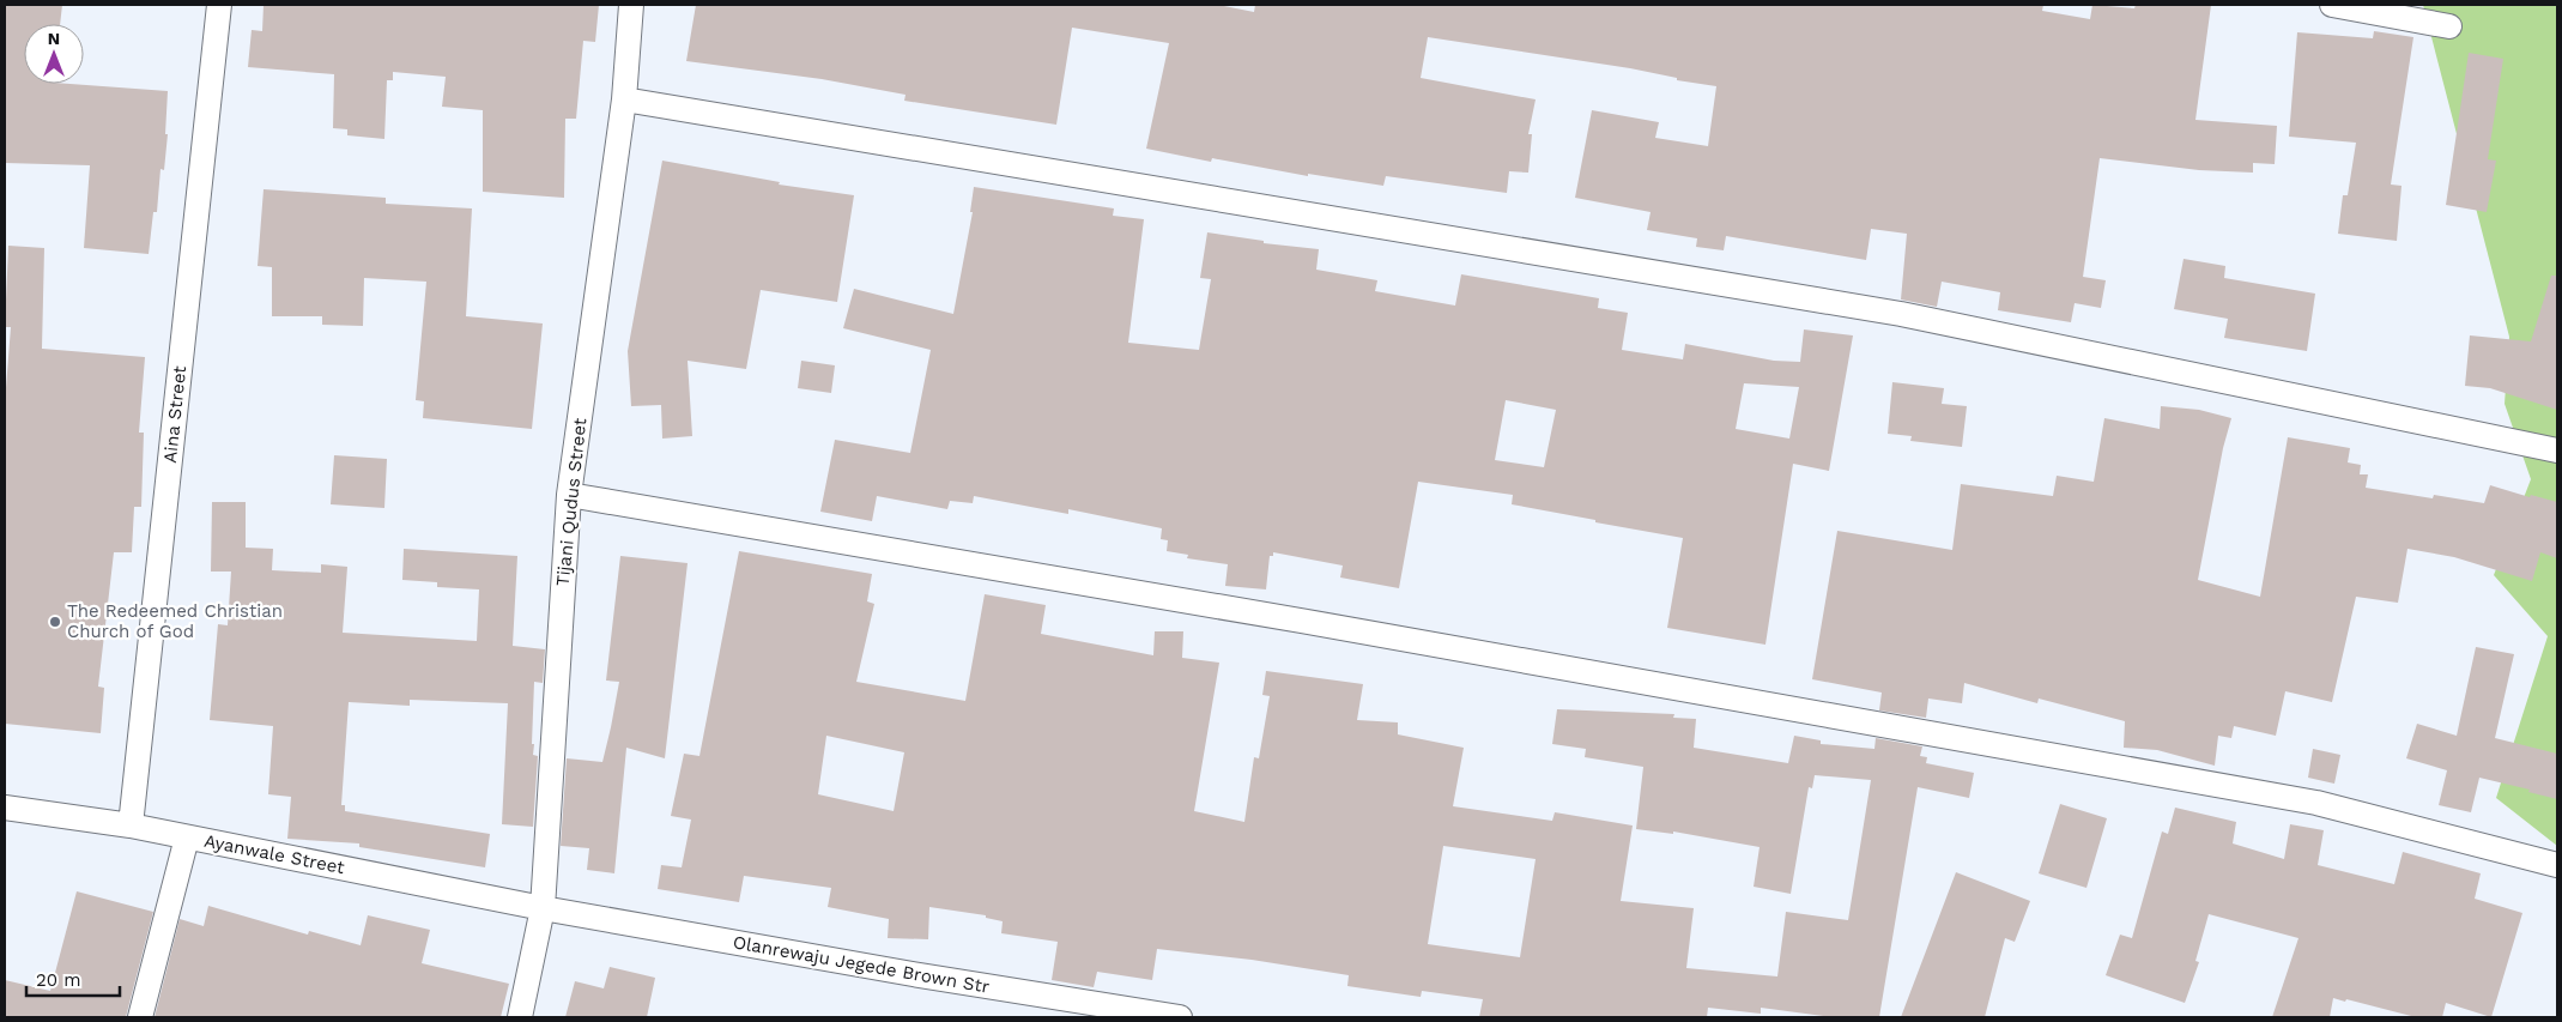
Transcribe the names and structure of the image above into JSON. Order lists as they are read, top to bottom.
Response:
{
  "streets": {
    "street": [
      "Aina Street",
      "Tijani Qudus Street",
      "Ayanwale Street",
      "Olanrewaju Jegede Brown Str"
    ]
  },
  "crossings": [
    ["Aina Street", "Ayanwale Street"],
    ["Tijani Qudus Street", "Ayanwale Street"],
    ["Tijani Qudus Street", "Olanrewaju Jegede Brown Str"],
    ["Ayanwale Street", "Olanrewaju Jegede Brown Str"]
  ],
  "places": ["The Redeemed Christian Church of God"],
  "scale_bar": "20 m",
  "north": "top"
}
